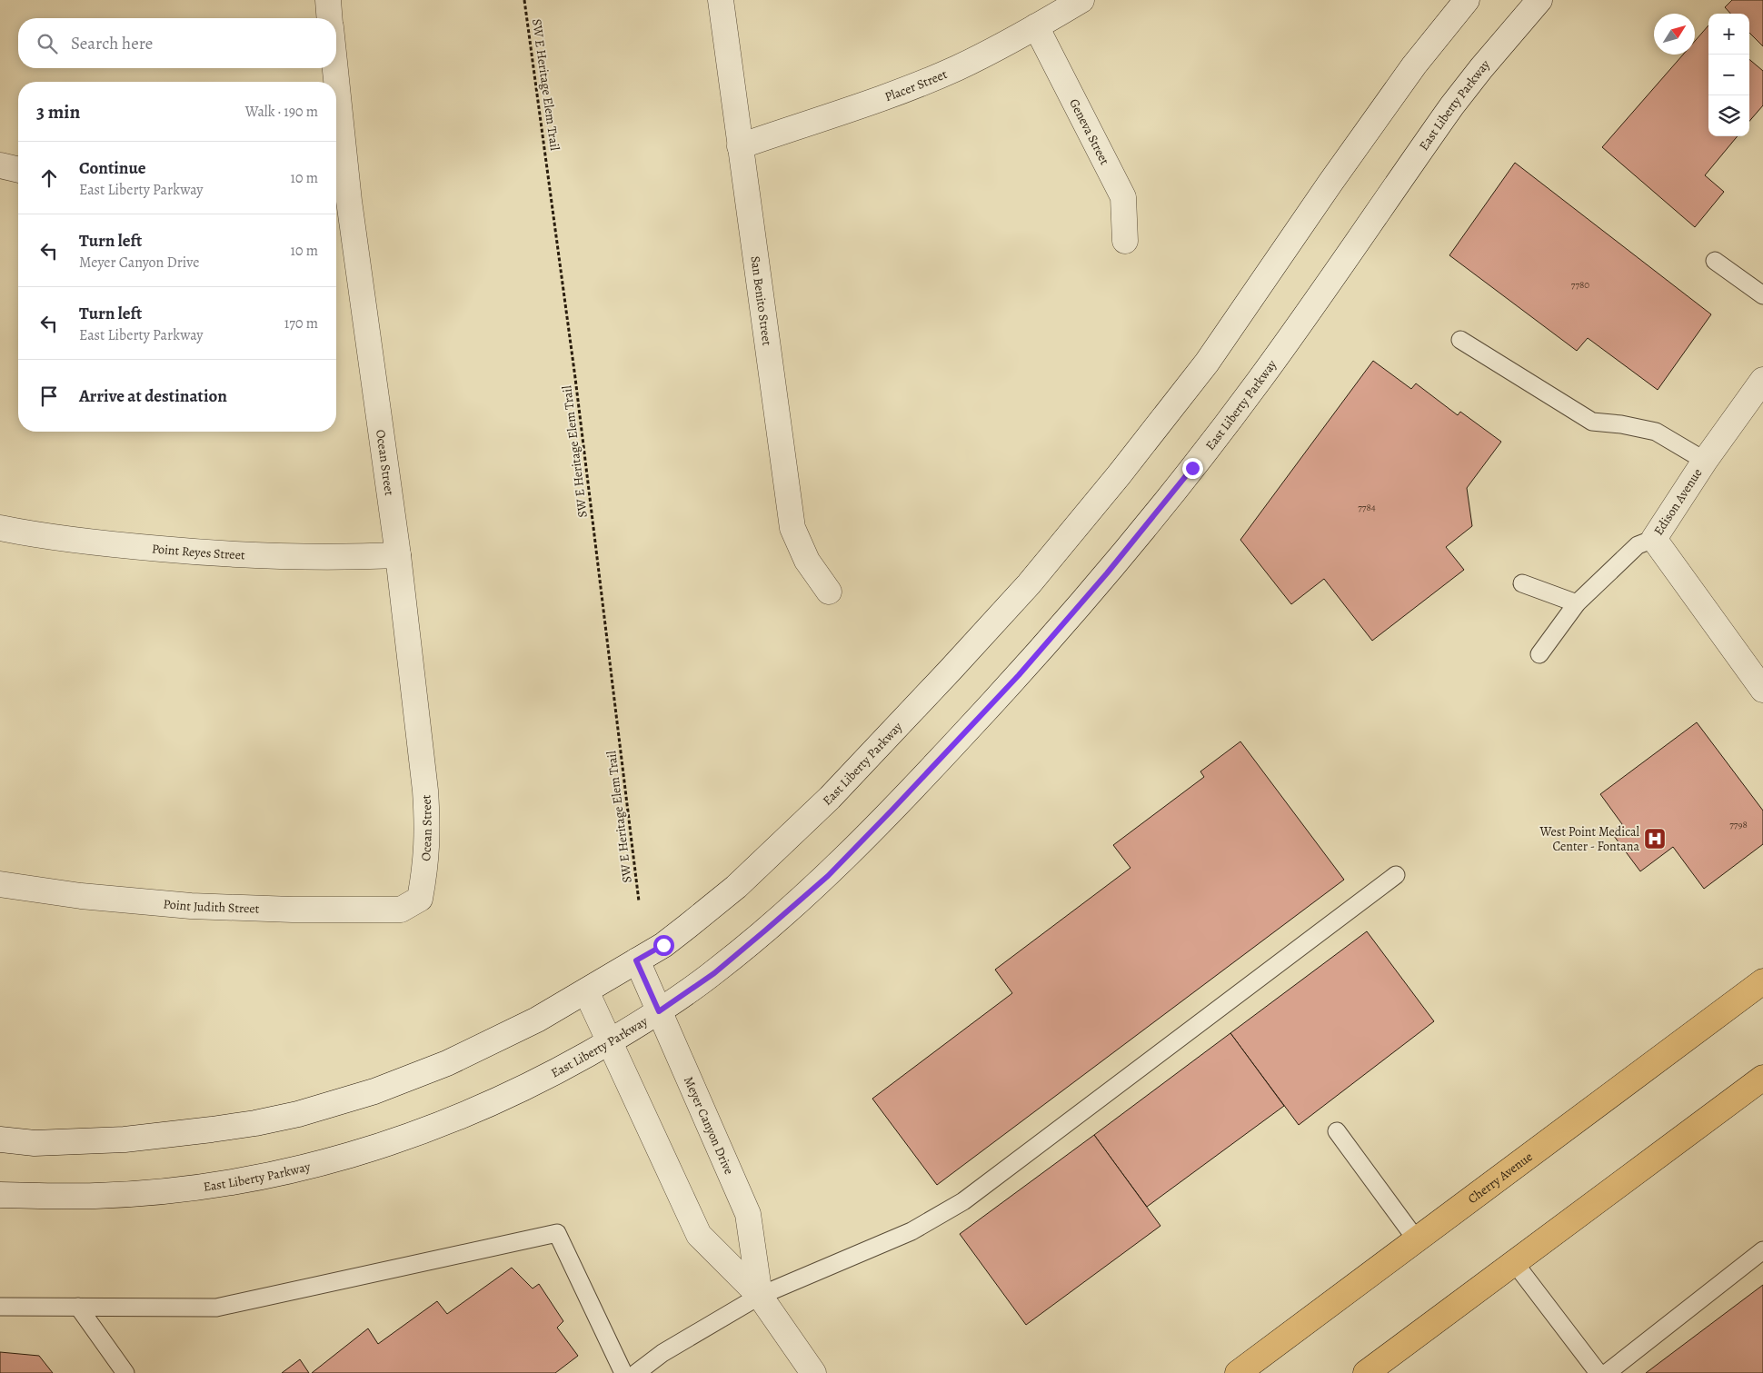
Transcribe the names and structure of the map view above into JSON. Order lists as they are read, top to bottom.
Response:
{
  "streets": {
    "main road": ["Cherry Avenue"],
    "street": [
      "Placer Street",
      "East Liberty Parkway",
      "Geneva Street",
      "San Benito Street",
      "Ocean Street",
      "Edison Avenue",
      "Point Reyes Street",
      "Point Judith Street",
      "Meyer Canyon Drive"
    ],
    "path": ["SW E Heritage Elem Trail"]
  },
  "crossings": [
    ["Placer Street", "Geneva Street"],
    ["Placer Street", "San Benito Street"],
    ["East Liberty Parkway", "Meyer Canyon Drive"],
    ["Ocean Street", "Point Reyes Street"],
    ["Ocean Street", "Point Judith Street"]
  ],
  "places": {
    "hospital": ["West Point Medical Center - Fontana"]
  },
  "house_numbers": ["7780", "7784", "7798"],
  "north": "top right",
  "page": {
    "map_buttons": ["+", "−"],
    "search": "Search here",
    "heading": ["3 min", "Walk · 190 m"],
    "list": [
      ["Continue", "East Liberty Parkway", "10 m"],
      ["Turn left", "Meyer Canyon Drive", "10 m"],
      ["Turn left", "East Liberty Parkway", "170 m"],
      "Arrive at destination"
    ]
  }
}
